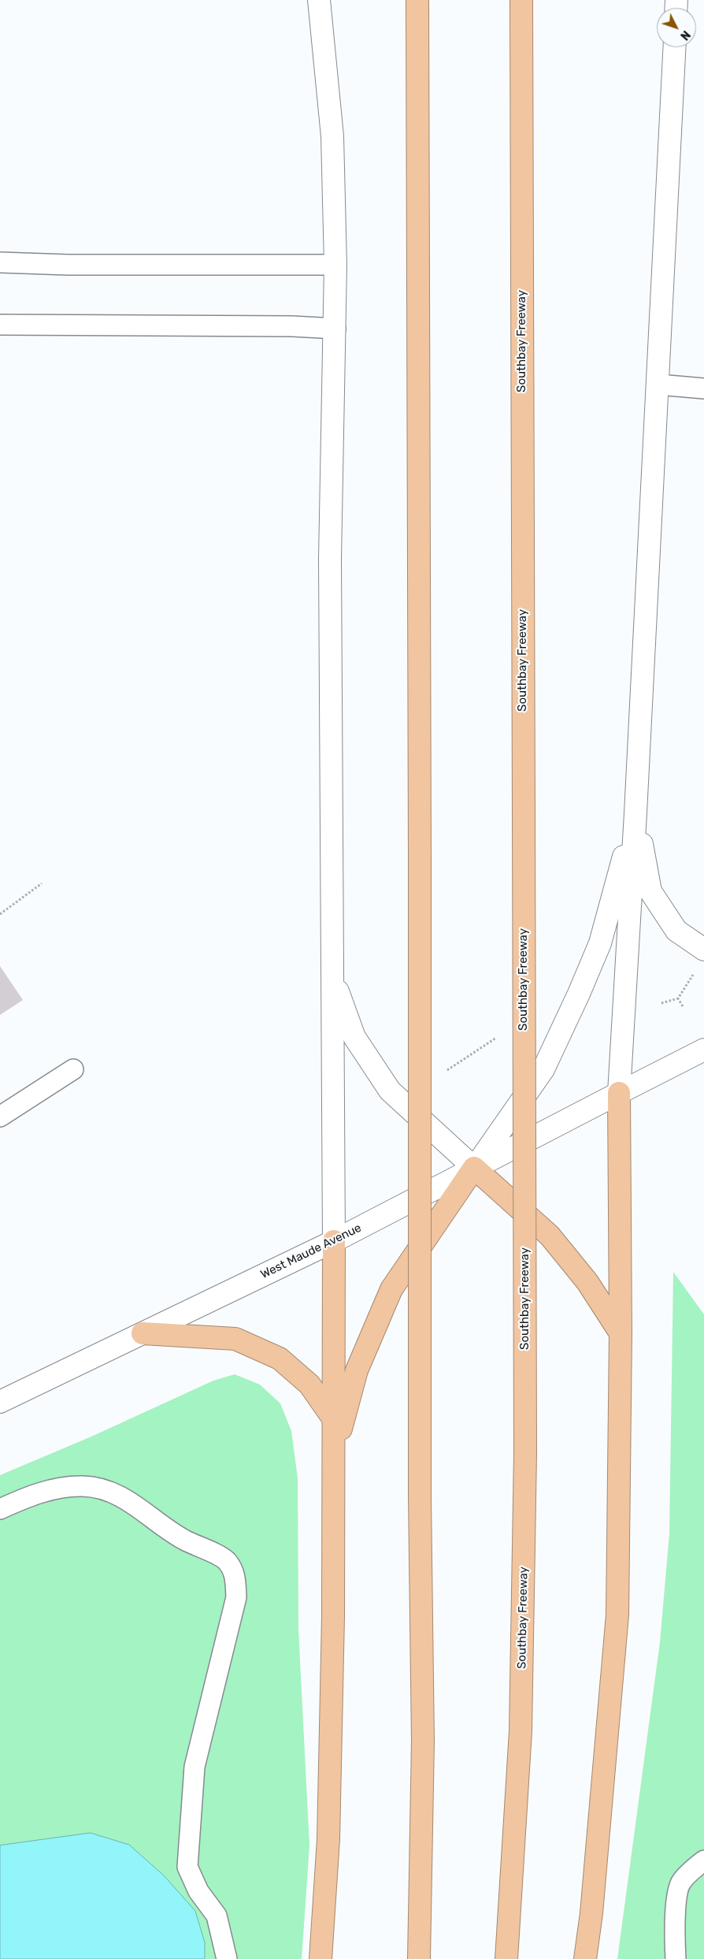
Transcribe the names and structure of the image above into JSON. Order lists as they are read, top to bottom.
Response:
{
  "streets": {
    "highway": ["Southbay Freeway"],
    "main road": ["West Maude Avenue"]
  },
  "north": "bottom right"
}
